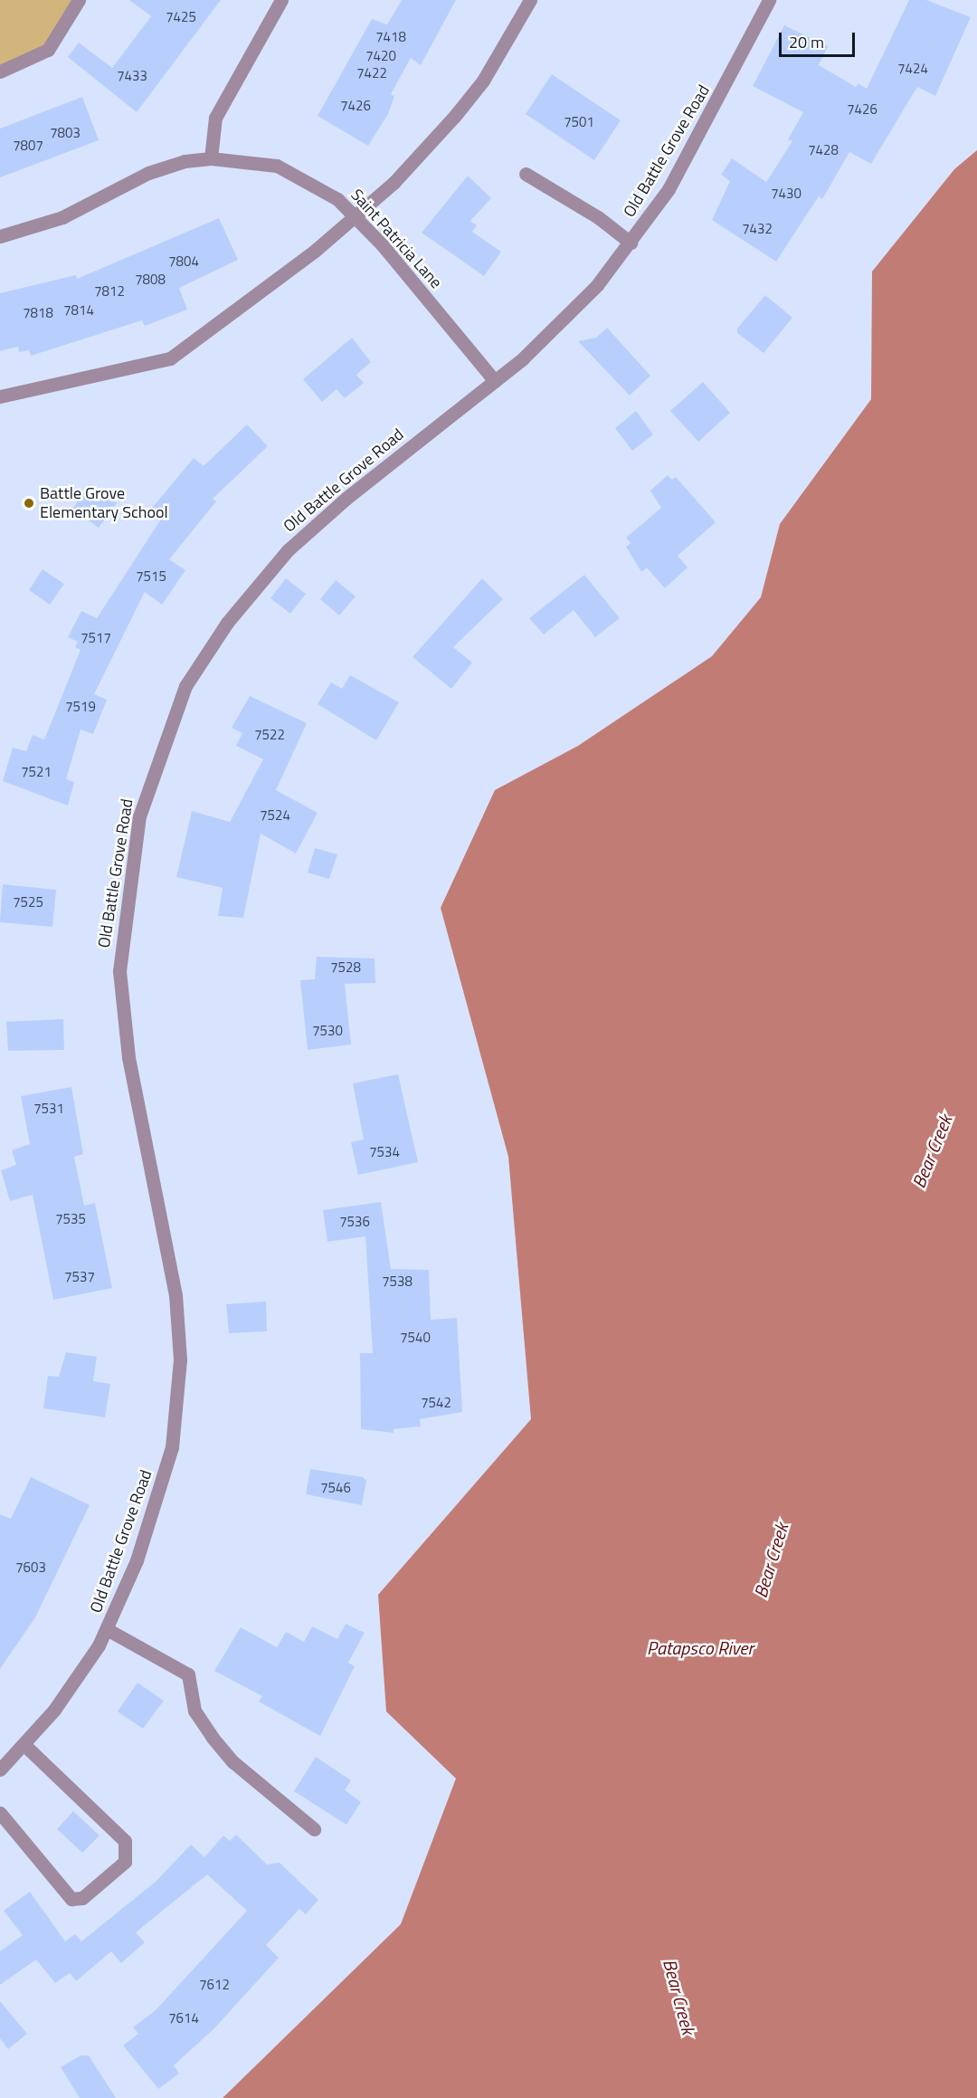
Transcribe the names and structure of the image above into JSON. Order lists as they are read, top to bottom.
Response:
{
  "streets": {
    "street": ["Old Battle Grove Road", "Saint Patricia Lane"]
  },
  "crossings": [
    ["Old Battle Grove Road", "Saint Patricia Lane"]
  ],
  "water": ["Bear Creek", "Patapsco River"],
  "places": ["Battle Grove Elementary School"],
  "house_numbers": [
    "7425",
    "7418",
    "7420",
    "7424",
    "7422",
    "7433",
    "7426",
    "7426",
    "7501",
    "7803",
    "7807",
    "7428",
    "7430",
    "7432",
    "7804",
    "7808",
    "7812",
    "7814",
    "7818",
    "7515",
    "7517",
    "7519",
    "7522",
    "7521",
    "7524",
    "7525",
    "7528",
    "7530",
    "7531",
    "7534",
    "7535",
    "7536",
    "7537",
    "7538",
    "7540",
    "7542",
    "7546",
    "7603",
    "7612",
    "7614"
  ],
  "scale_bar": "20 m"
}
